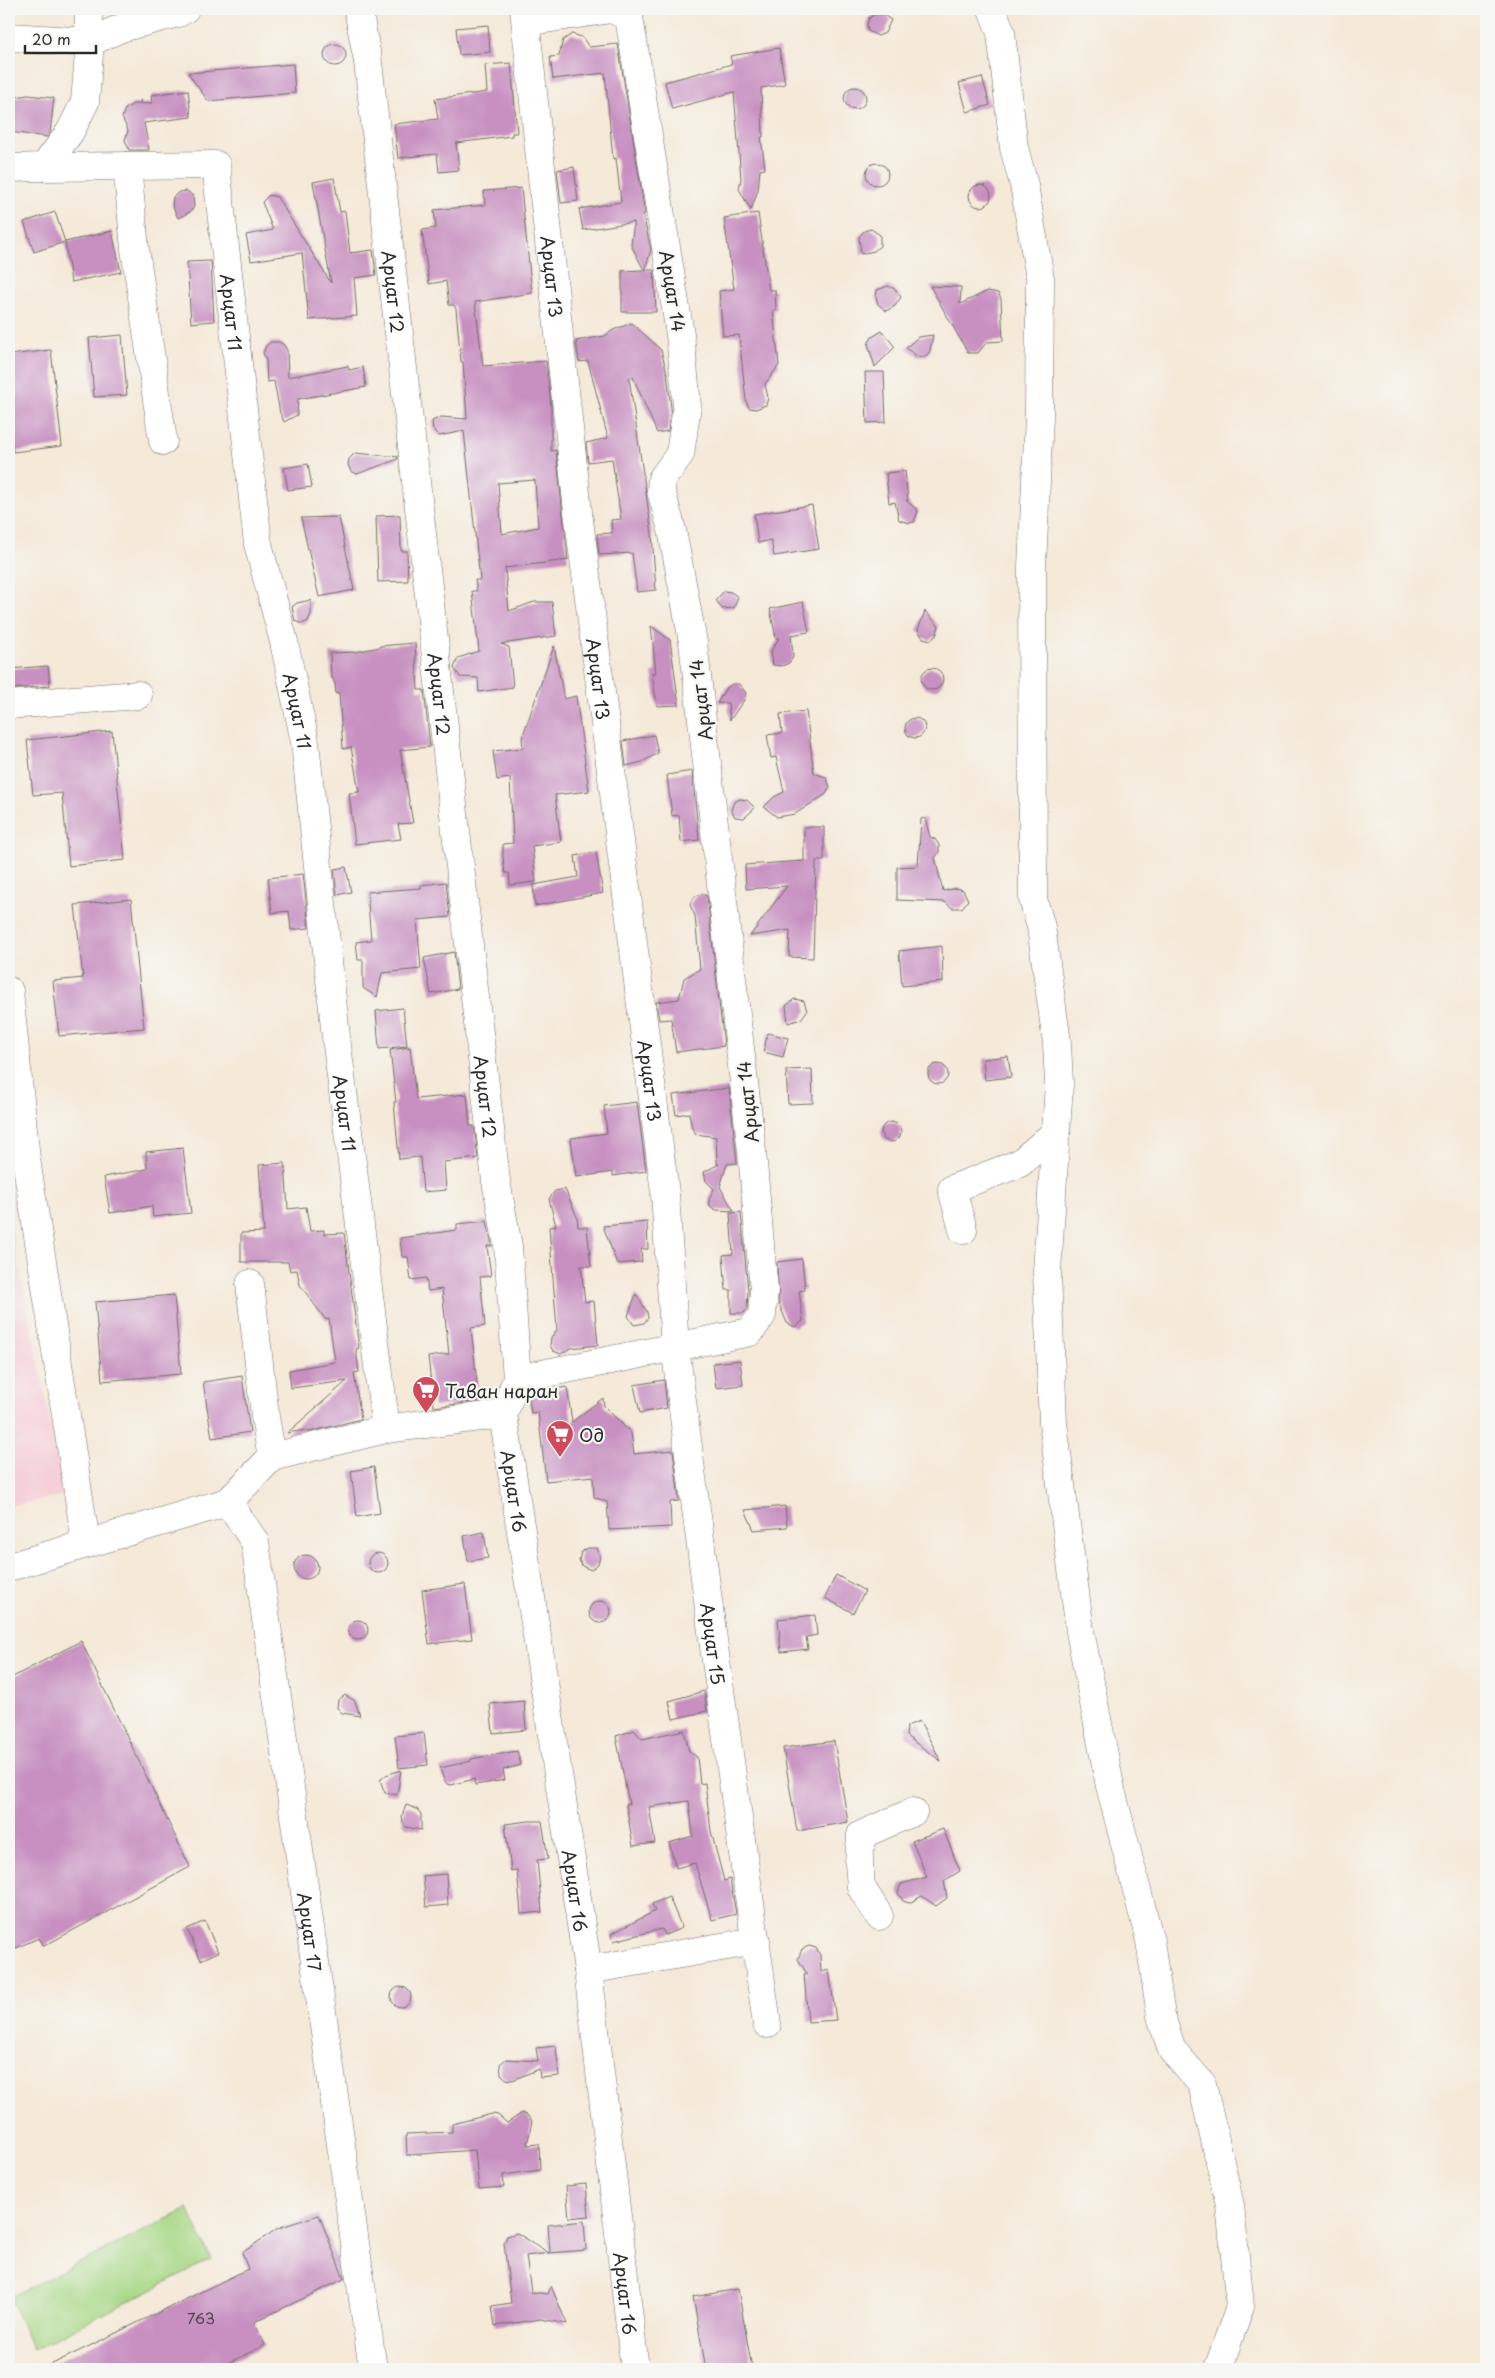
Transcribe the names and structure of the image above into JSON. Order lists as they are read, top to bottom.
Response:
{
  "streets": {
    "street": [
      "Арцат 13",
      "Арцат 12",
      "Арцат 14",
      "Арцат 11",
      "Арцат 16",
      "Арцат 15",
      "Арцат 17"
    ]
  },
  "crossings": [
    ["Арцат 13", "Арцат 14"],
    ["Арцат 13", "Арцат 15"],
    ["Арцат 14", "Арцат 15"]
  ],
  "places": {
    "supermarket": ["Таван наран", "Од"]
  },
  "house_numbers": ["763"],
  "scale_bar": "20 m"
}
